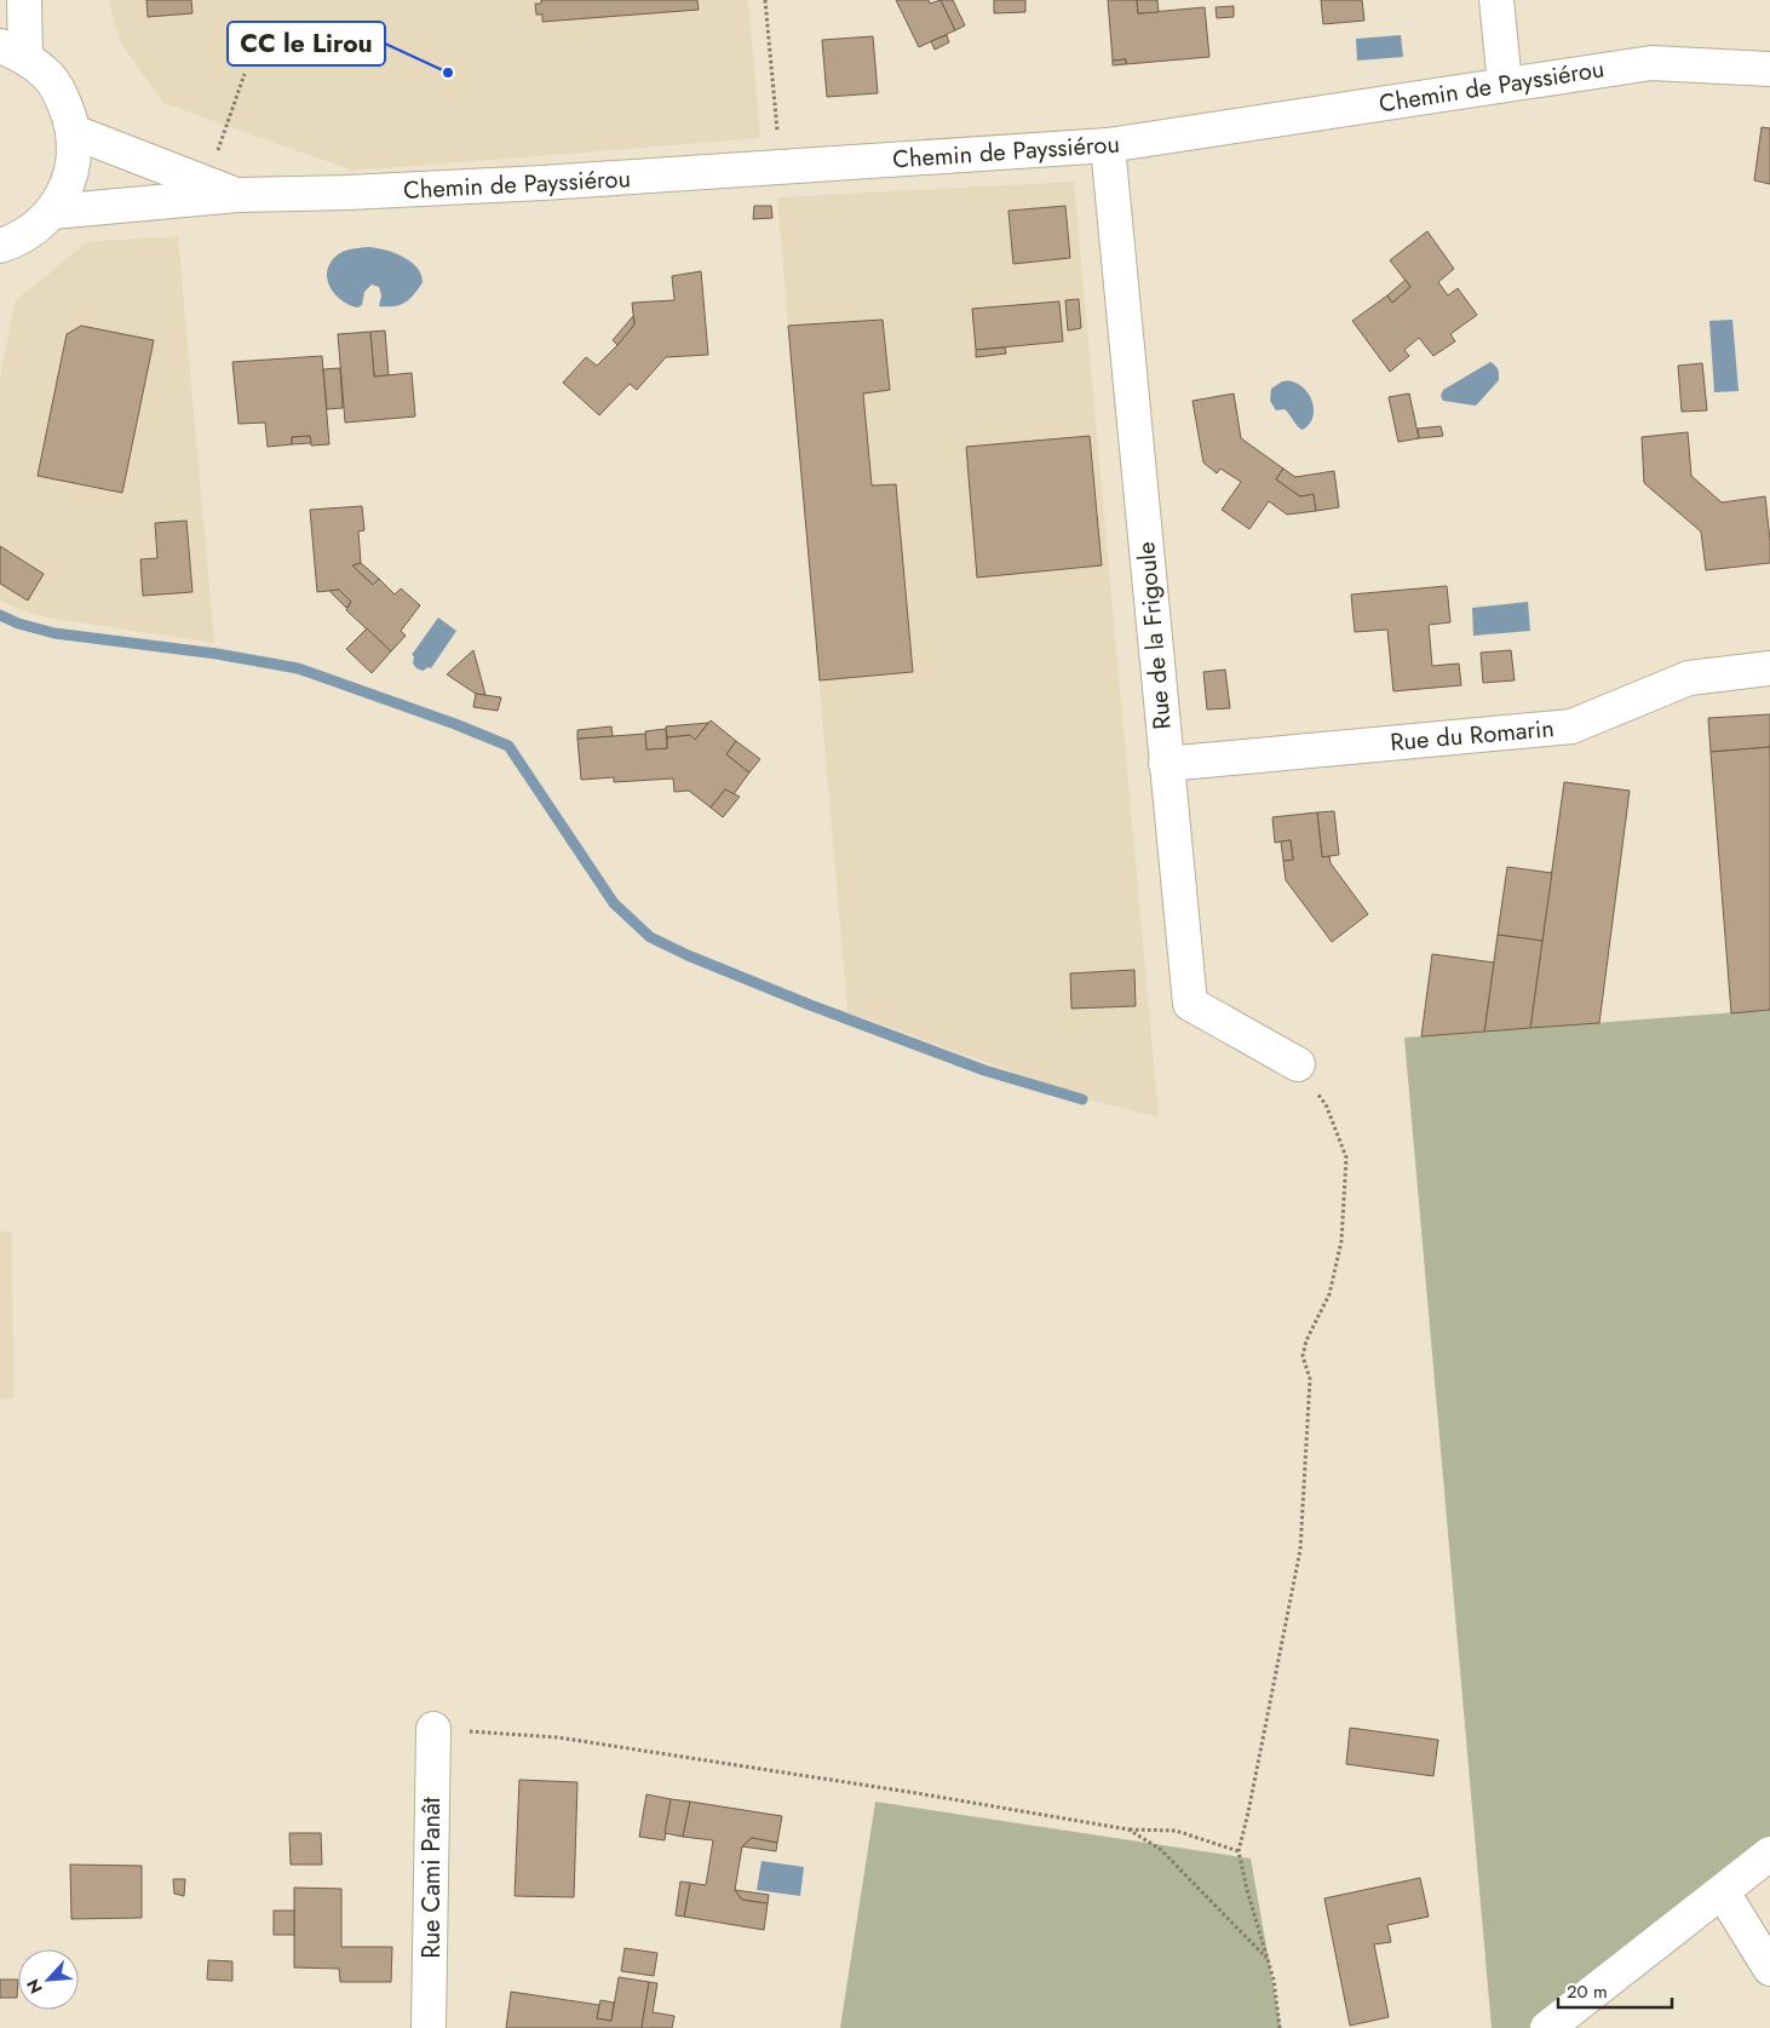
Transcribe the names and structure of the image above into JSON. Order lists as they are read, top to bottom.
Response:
{
  "streets": {
    "street": [
      "Chemin de Payssiérou",
      "Rue de la Frigoule",
      "Rue du Romarin",
      "Rue Cami Panât"
    ]
  },
  "crossings": [
    ["Chemin de Payssiérou", "Rue de la Frigoule"],
    ["Rue de la Frigoule", "Rue du Romarin"]
  ],
  "places": ["CC le Lirou"],
  "scale_bar": "20 m",
  "north": "bottom left"
}
